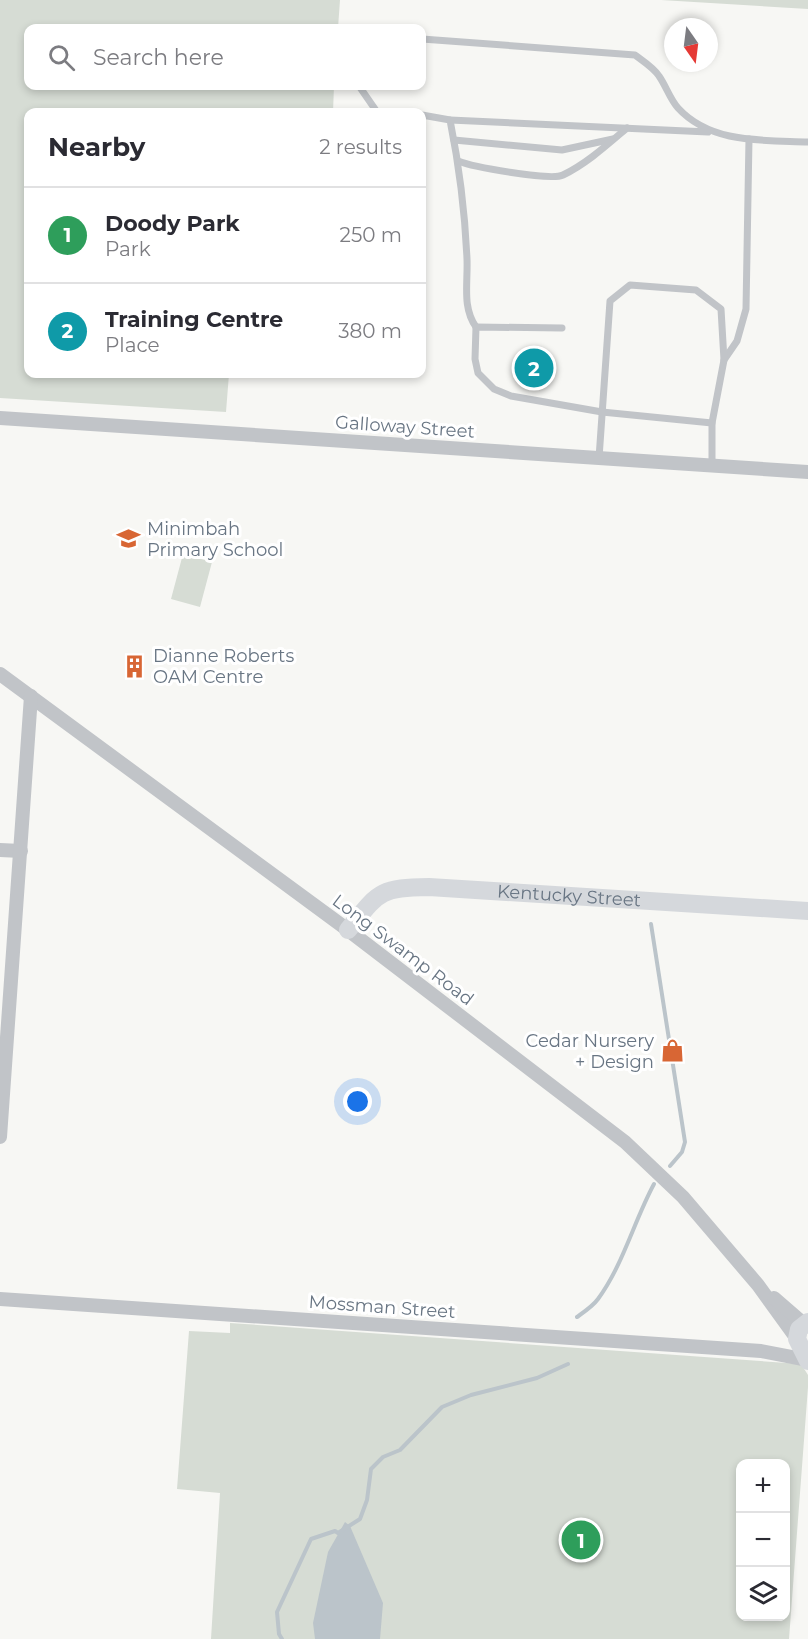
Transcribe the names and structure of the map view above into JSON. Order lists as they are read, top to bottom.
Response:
{
  "streets": {
    "street": [
      "Galloway Street",
      "Kentucky Street",
      "Long Swamp Road",
      "Mossman Street"
    ]
  },
  "crossings": [
    ["Kentucky Street", "Long Swamp Road"],
    ["Long Swamp Road", "Mossman Street"]
  ],
  "places": {
    "school or university": ["Minimbah Primary School"],
    "building": ["Dianne Roberts OAM Centre"],
    "shop": ["Cedar Nursery + Design"]
  },
  "north": "bottom",
  "page": {
    "search": "Search here",
    "heading": ["Nearby", "2 results"],
    "list": [
      {
        "mark": "1",
        "name": "Doody Park",
        "note": "Park",
        "value": "250 m"
      },
      {
        "mark": "2",
        "name": "Training Centre",
        "note": "Place",
        "value": "380 m"
      }
    ],
    "pins": ["2", "1"],
    "map_buttons": ["+", "−"]
  }
}
